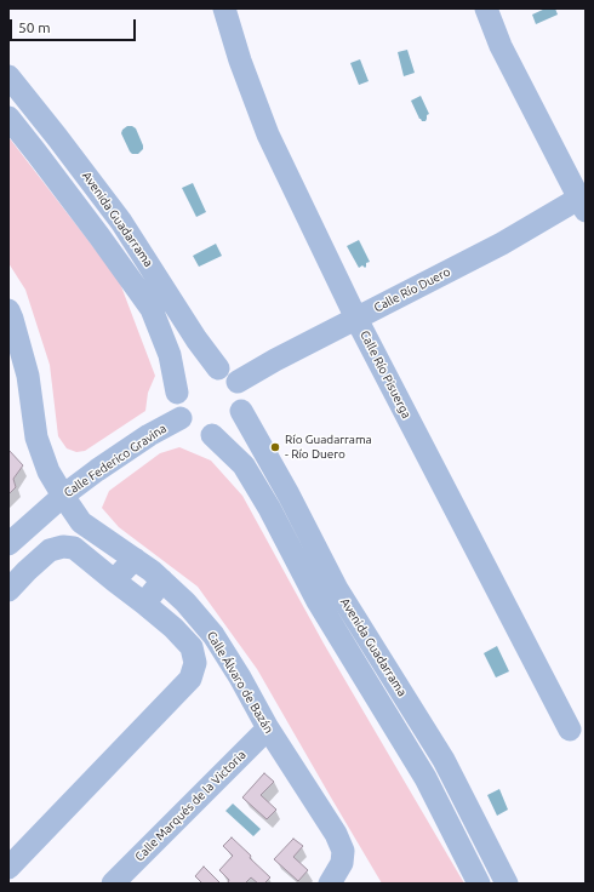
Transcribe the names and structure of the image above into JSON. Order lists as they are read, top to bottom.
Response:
{
  "streets": {
    "street": [
      "Avenida Guadarrama",
      "Calle Río Duero",
      "Calle Río Pisuerga",
      "Calle Federico Gravina",
      "Calle Álvaro de Bazán",
      "Calle Marqués de la Victoria"
    ]
  },
  "crossings": [
    ["Avenida Guadarrama", "Calle Río Duero"],
    ["Avenida Guadarrama", "Calle Federico Gravina"],
    ["Calle Río Duero", "Calle Río Pisuerga"],
    ["Calle Río Duero", "Calle Federico Gravina"],
    ["Calle Federico Gravina", "Calle Álvaro de Bazán"],
    ["Calle Álvaro de Bazán", "Calle Marqués de la Victoria"]
  ],
  "places": ["Río Guadarrama - Río Duero"],
  "scale_bar": "50 m"
}
